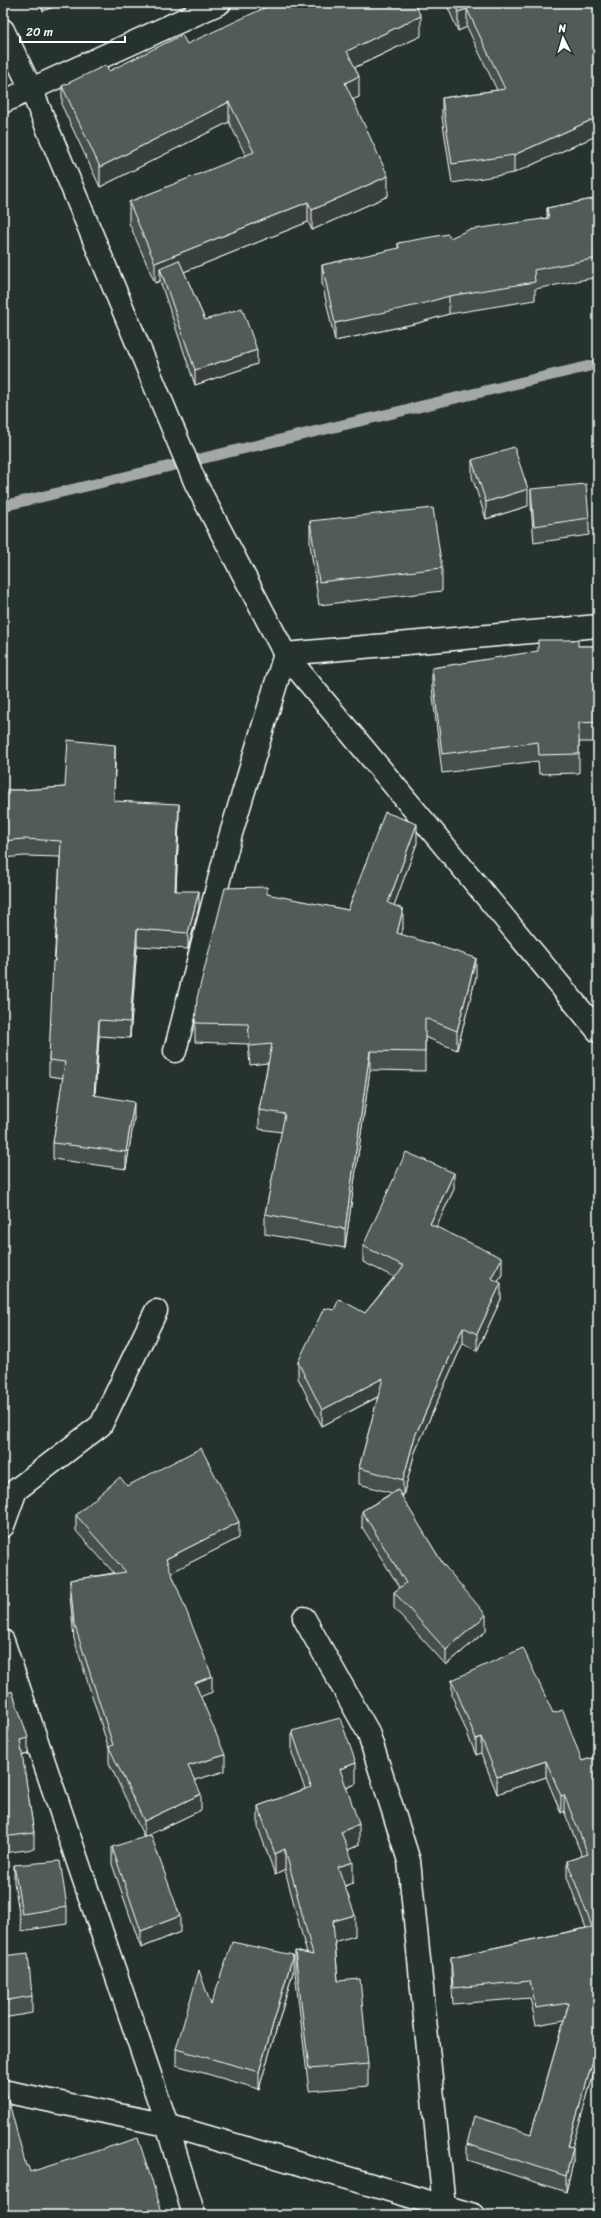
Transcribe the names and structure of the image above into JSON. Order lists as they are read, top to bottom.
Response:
{
  "scale_bar": "20 m",
  "north": "top"
}
